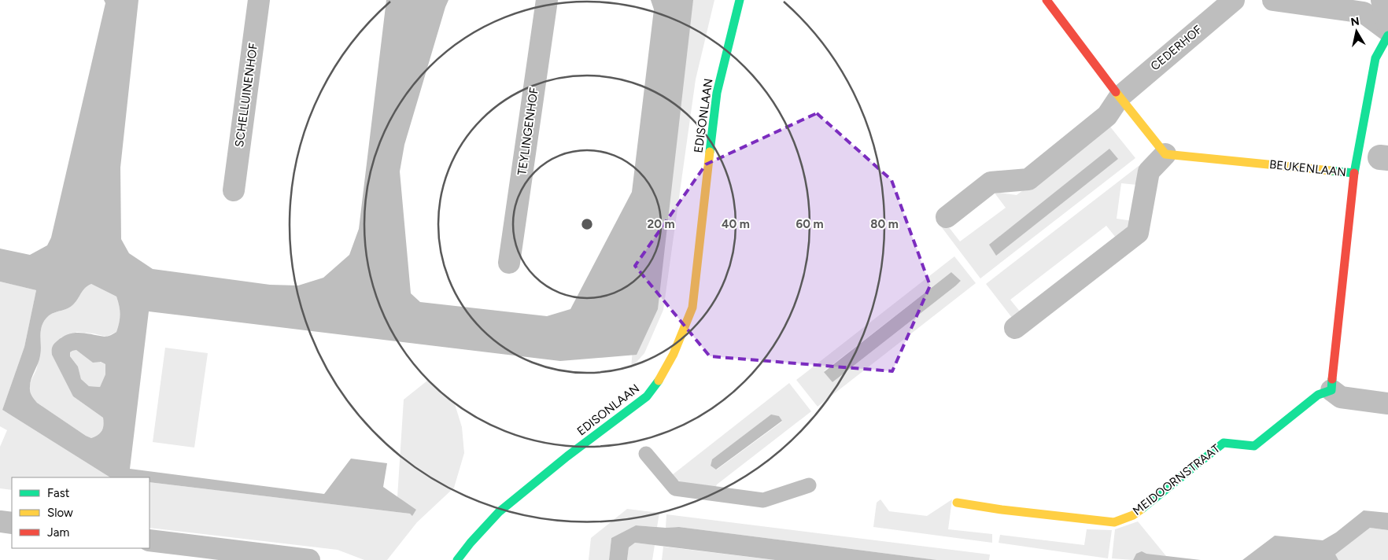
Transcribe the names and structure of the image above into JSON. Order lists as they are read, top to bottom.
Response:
{
  "streets": {
    "street": [
      "CEDERHOF",
      "SCHELLUINENHOF",
      "EDISONLAAN",
      "TEYLINGENHOF",
      "BEUKENLAAN",
      "MEIDOORNSTRAAT"
    ]
  },
  "legend": ["Fast", "Slow", "Jam"],
  "north": "top",
  "rings": [
    "20 m",
    "40 m",
    "60 m",
    "80 m"
  ]
}
